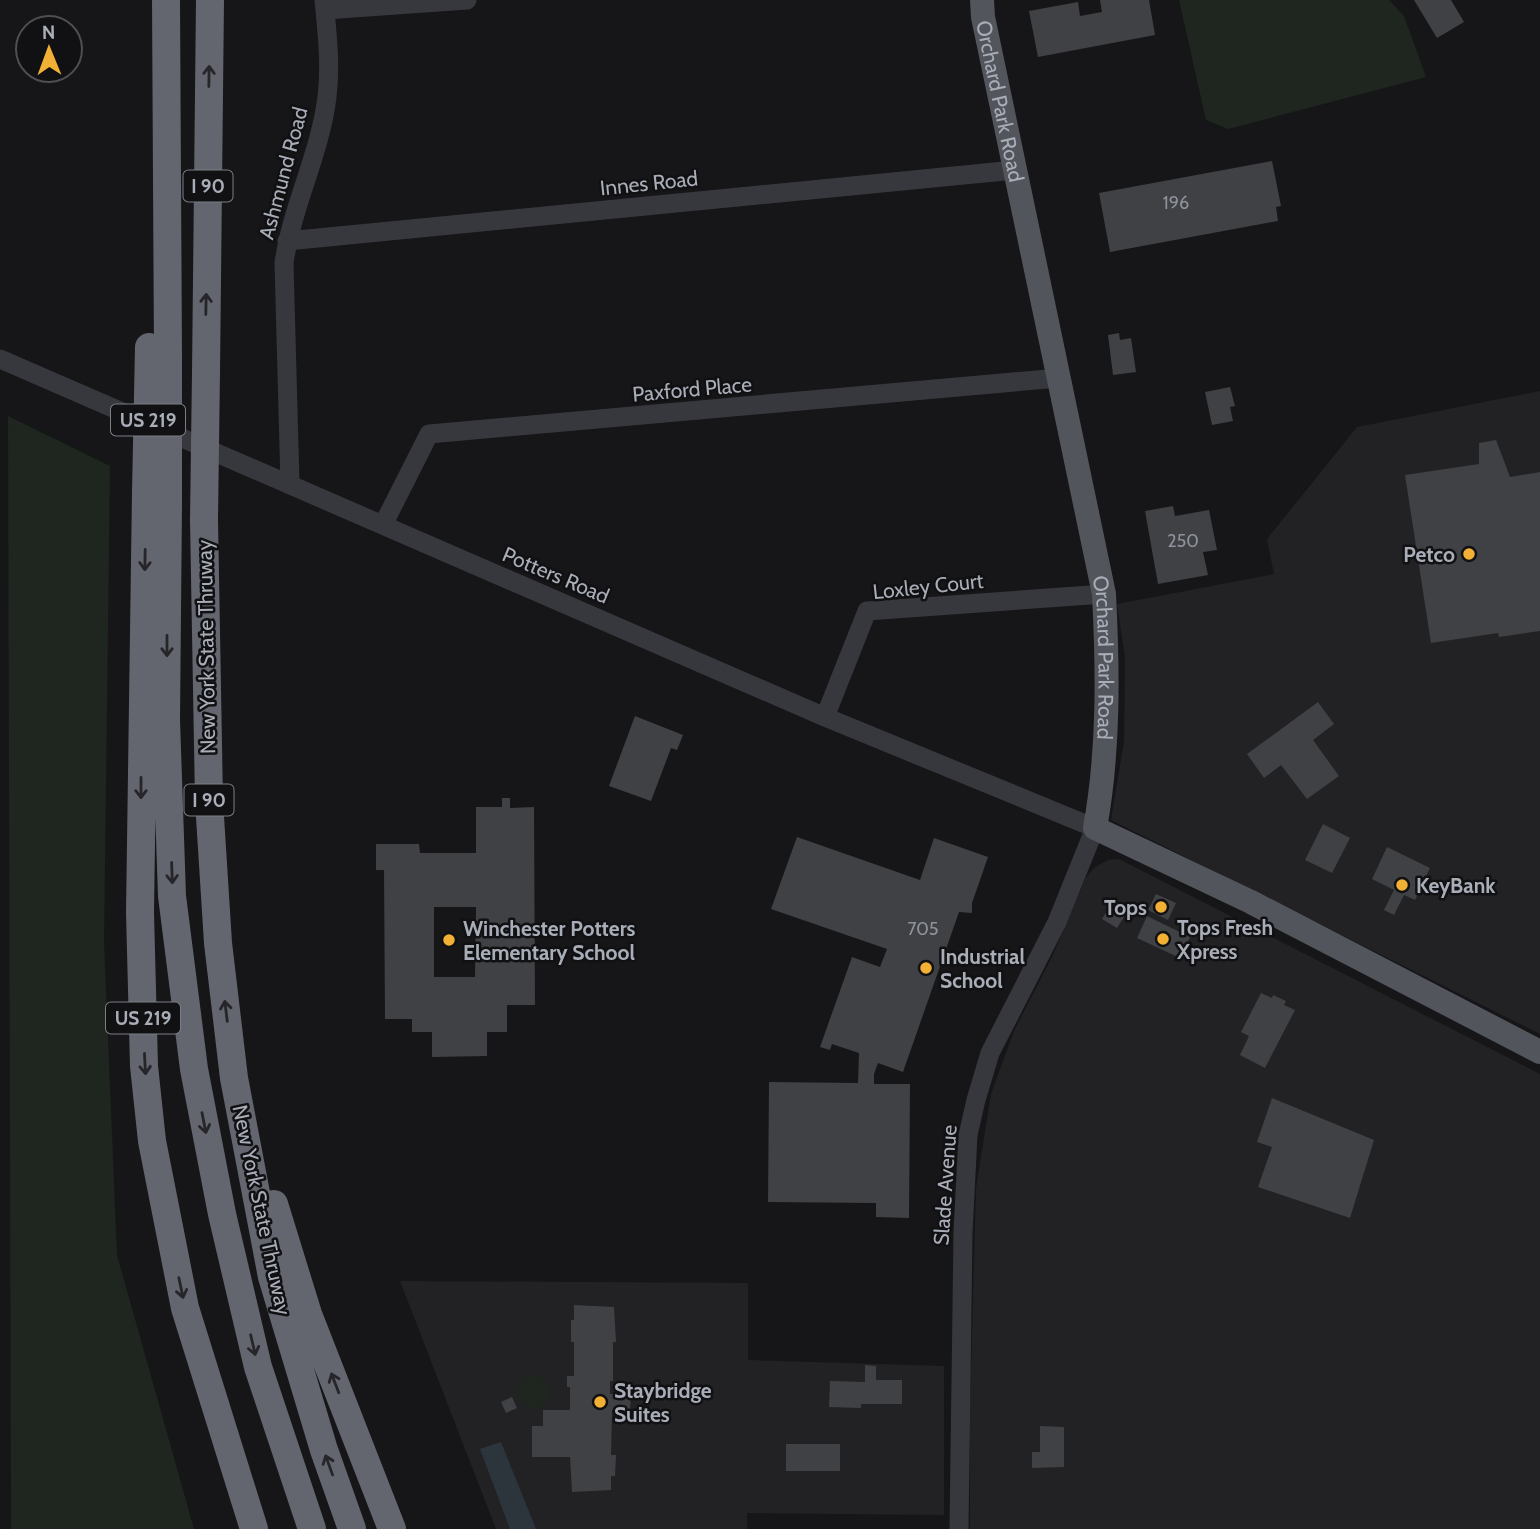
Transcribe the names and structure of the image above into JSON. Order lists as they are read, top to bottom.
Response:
{
  "streets": {
    "highway": ["I 90", "US 219", "New York State Thruway"],
    "main road": ["Orchard Park Road"],
    "street": [
      "Ashmund Road",
      "Innes Road",
      "Paxford Place",
      "Potters Road",
      "Loxley Court",
      "Slade Avenue"
    ]
  },
  "crossings": [
    ["Orchard Park Road", "Innes Road"],
    ["Orchard Park Road", "Paxford Place"],
    ["Orchard Park Road", "Potters Road"],
    ["Orchard Park Road", "Loxley Court"],
    ["Orchard Park Road", "Slade Avenue"],
    ["Ashmund Road", "Innes Road"],
    ["Ashmund Road", "Potters Road"],
    ["Paxford Place", "Potters Road"],
    ["US 219", "New York State Thruway"],
    ["Potters Road", "Loxley Court"],
    ["Potters Road", "Slade Avenue"]
  ],
  "places": [
    "Petco",
    "KeyBank",
    "Tops",
    "Tops Fresh Xpress",
    "Winchester Potters Elementary School",
    "Industrial School",
    "Staybridge Suites"
  ],
  "house_numbers": ["196", "250", "705"],
  "north": "top"
}
